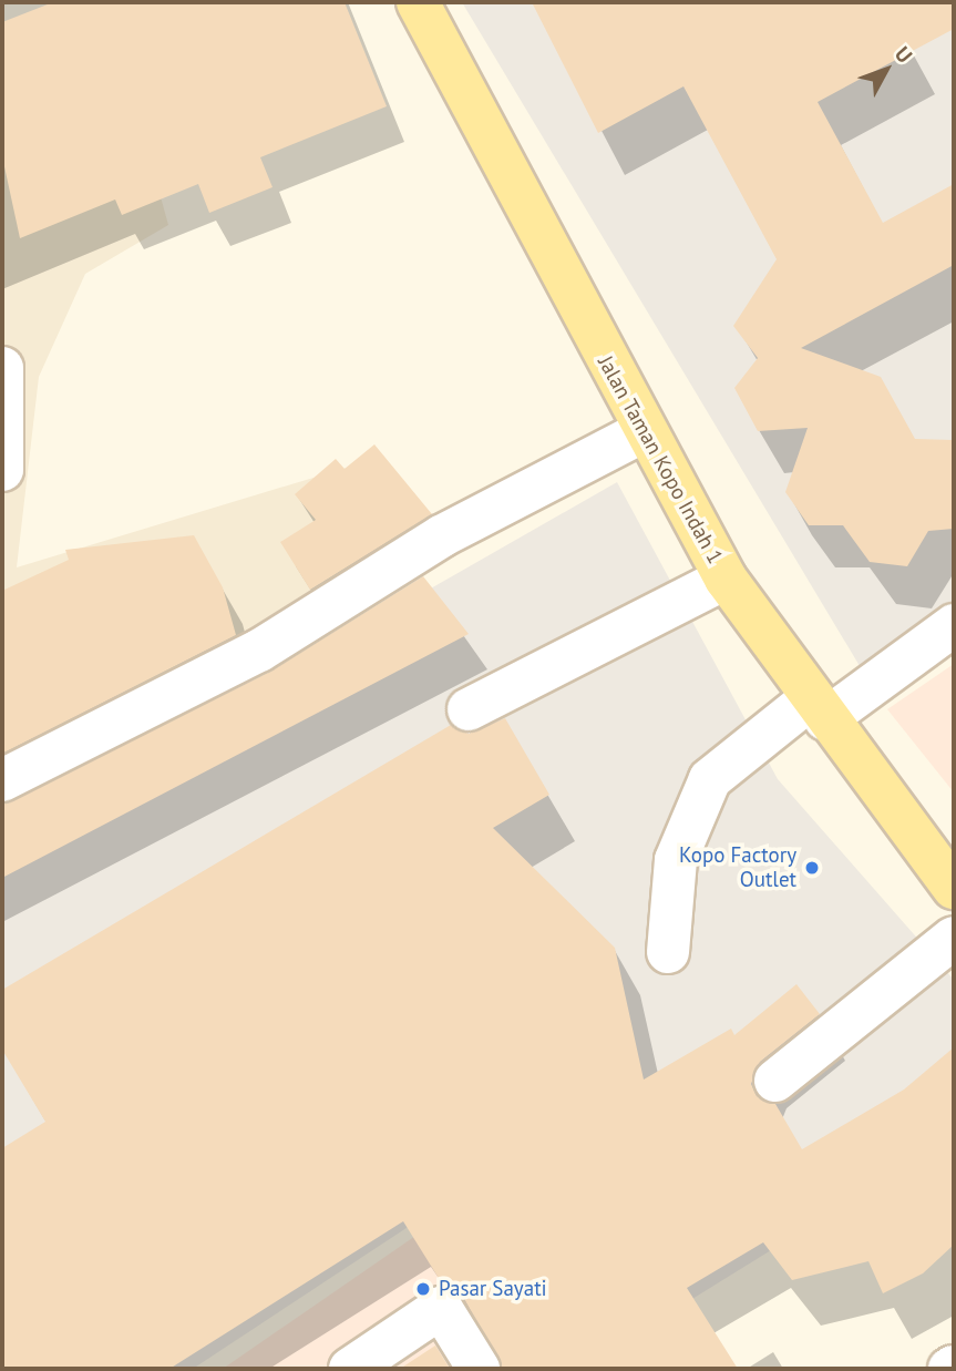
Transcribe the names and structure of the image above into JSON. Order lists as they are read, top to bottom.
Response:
{
  "streets": {
    "main road": ["Jalan Taman Kopo Indah 1"]
  },
  "places": ["Kopo Factory Outlet", "Pasar Sayati"],
  "north": "top right"
}
